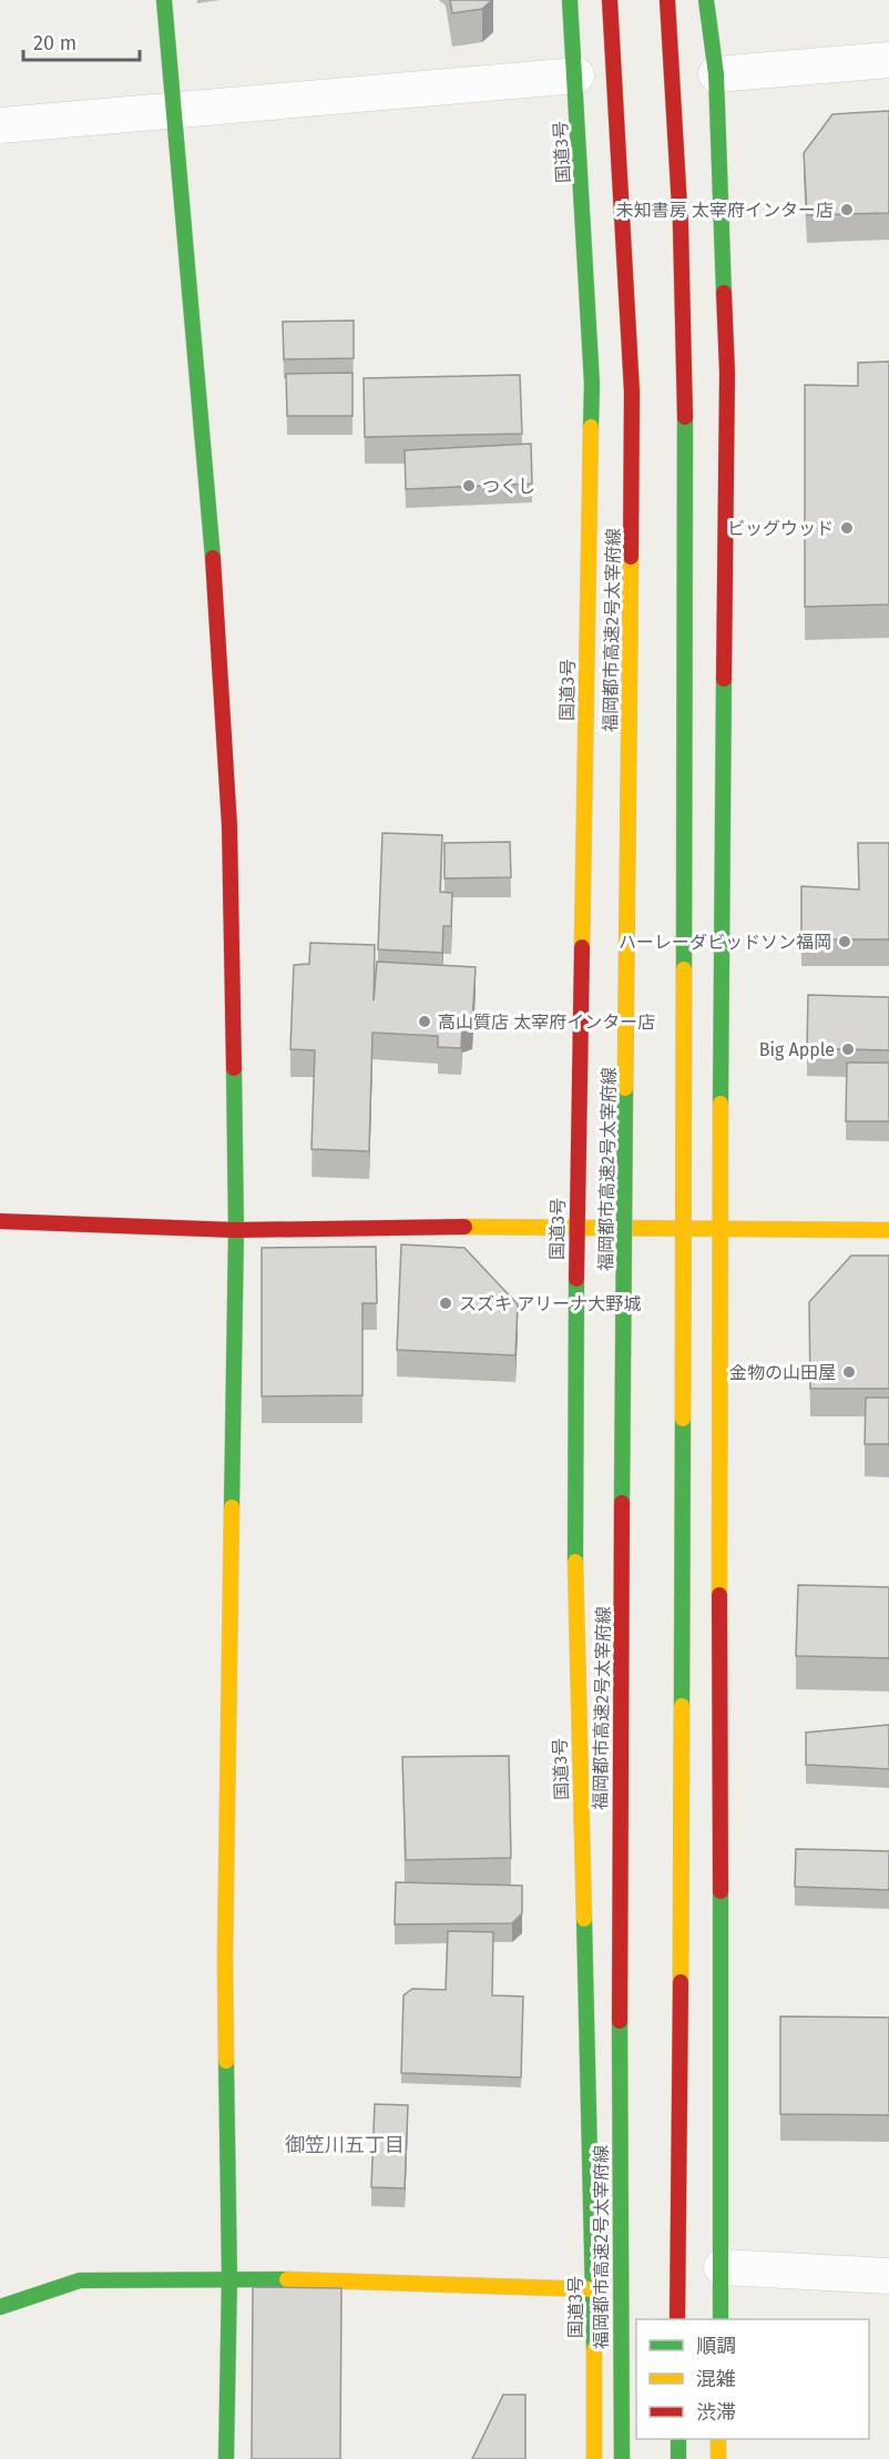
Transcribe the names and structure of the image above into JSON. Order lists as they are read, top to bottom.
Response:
{
  "streets": {
    "main road": ["国道3号", "福岡都市高速2号太宰府線"]
  },
  "districts": ["御笠川五丁目"],
  "places": [
    "未知書房 太宰府インター店",
    "つくし",
    "ビッグウッド",
    "ハーレーダビッドソン福岡",
    "高山質店 太宰府インター店",
    "Big Apple",
    "スズキ アリーナ大野城",
    "金物の山田屋"
  ],
  "legend": ["順調", "混雑", "渋滞"],
  "scale_bar": "20 m"
}
